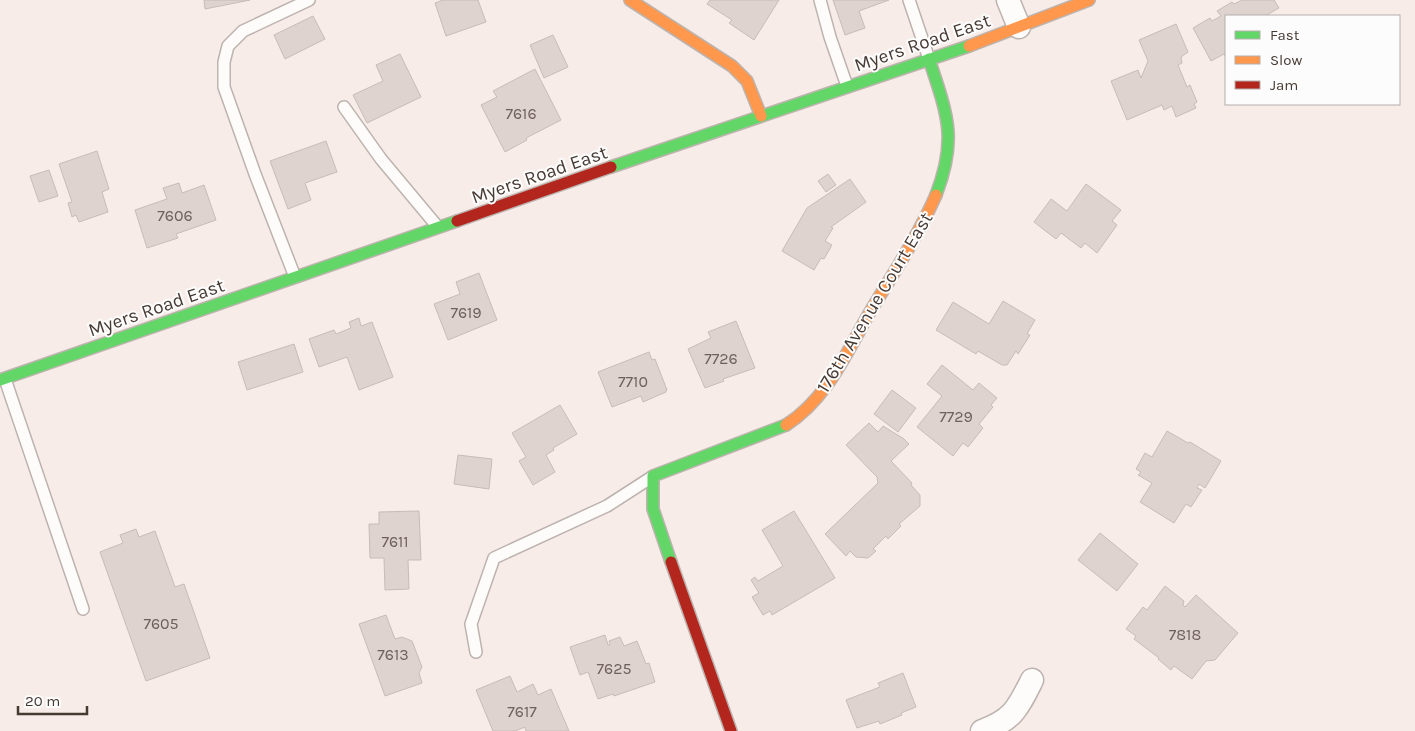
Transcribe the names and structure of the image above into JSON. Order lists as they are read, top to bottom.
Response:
{
  "streets": {
    "street": ["Myers Road East", "176th Avenue Court East"]
  },
  "crossings": [
    ["Myers Road East", "176th Avenue Court East"]
  ],
  "house_numbers": [
    "7616",
    "7606",
    "7619",
    "7726",
    "7710",
    "7729",
    "7611",
    "7605",
    "7818",
    "7613",
    "7625",
    "7617"
  ],
  "legend": ["Fast", "Slow", "Jam"],
  "scale_bar": "20 m"
}
